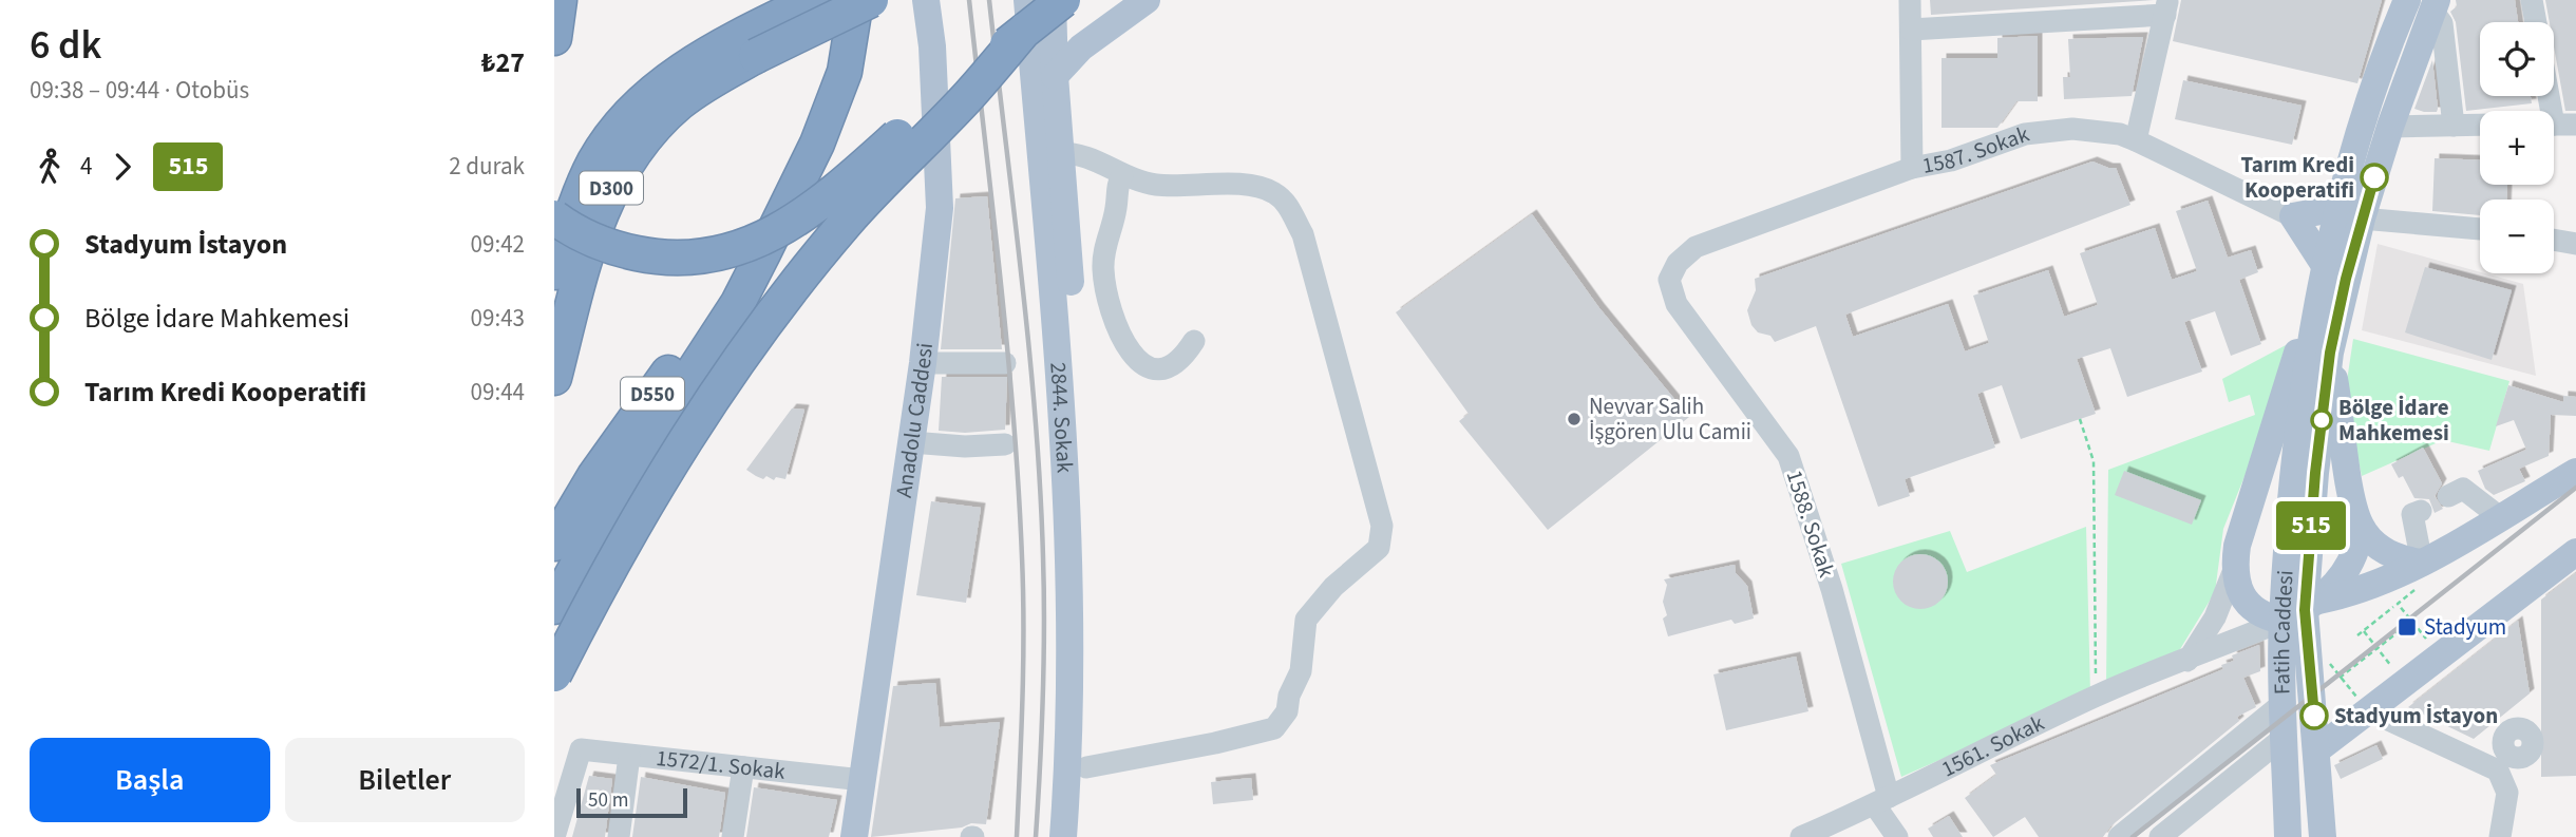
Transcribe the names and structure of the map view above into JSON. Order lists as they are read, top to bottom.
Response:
{
  "streets": {
    "highway": ["D300", "D550"],
    "main road": ["2844. Sokak", "Anadolu Caddesi", "Fatih Caddesi"],
    "street": [
      "1587. Sokak",
      "1588. Sokak",
      "1561. Sokak",
      "1572/1. Sokak"
    ]
  },
  "crossings": [
    ["1587. Sokak", "1588. Sokak"],
    ["Anadolu Caddesi", "1572/1. Sokak"],
    ["1588. Sokak", "1561. Sokak"],
    ["Fatih Caddesi", "1561. Sokak"]
  ],
  "places": {
    "other": [
      "Tarım Kredi Kooperatifi",
      "Nevvar Salih İşgören Ulu Camii",
      "Bölge İdare Mahkemesi",
      "Stadyum İstayon"
    ],
    "transit": ["Stadyum"]
  },
  "lines": ["bus line 515"],
  "scale_bar": "50 m",
  "page": {
    "heading": ["6 dk", "09:38 – 09:44 · Otobüs", "₺27"],
    "on_map": "515",
    "map_buttons": ["+", "−"],
    "legs": ["4", "515", "2 durak"],
    "list": [
      {
        "name": "Stadyum İstayon",
        "value": "09:42"
      },
      {
        "name": "Bölge İdare Mahkemesi",
        "value": "09:43"
      },
      {
        "name": "Tarım Kredi Kooperatifi",
        "value": "09:44"
      }
    ],
    "buttons": ["Başla", "Biletler"],
    "scale": "50 m"
  }
}
